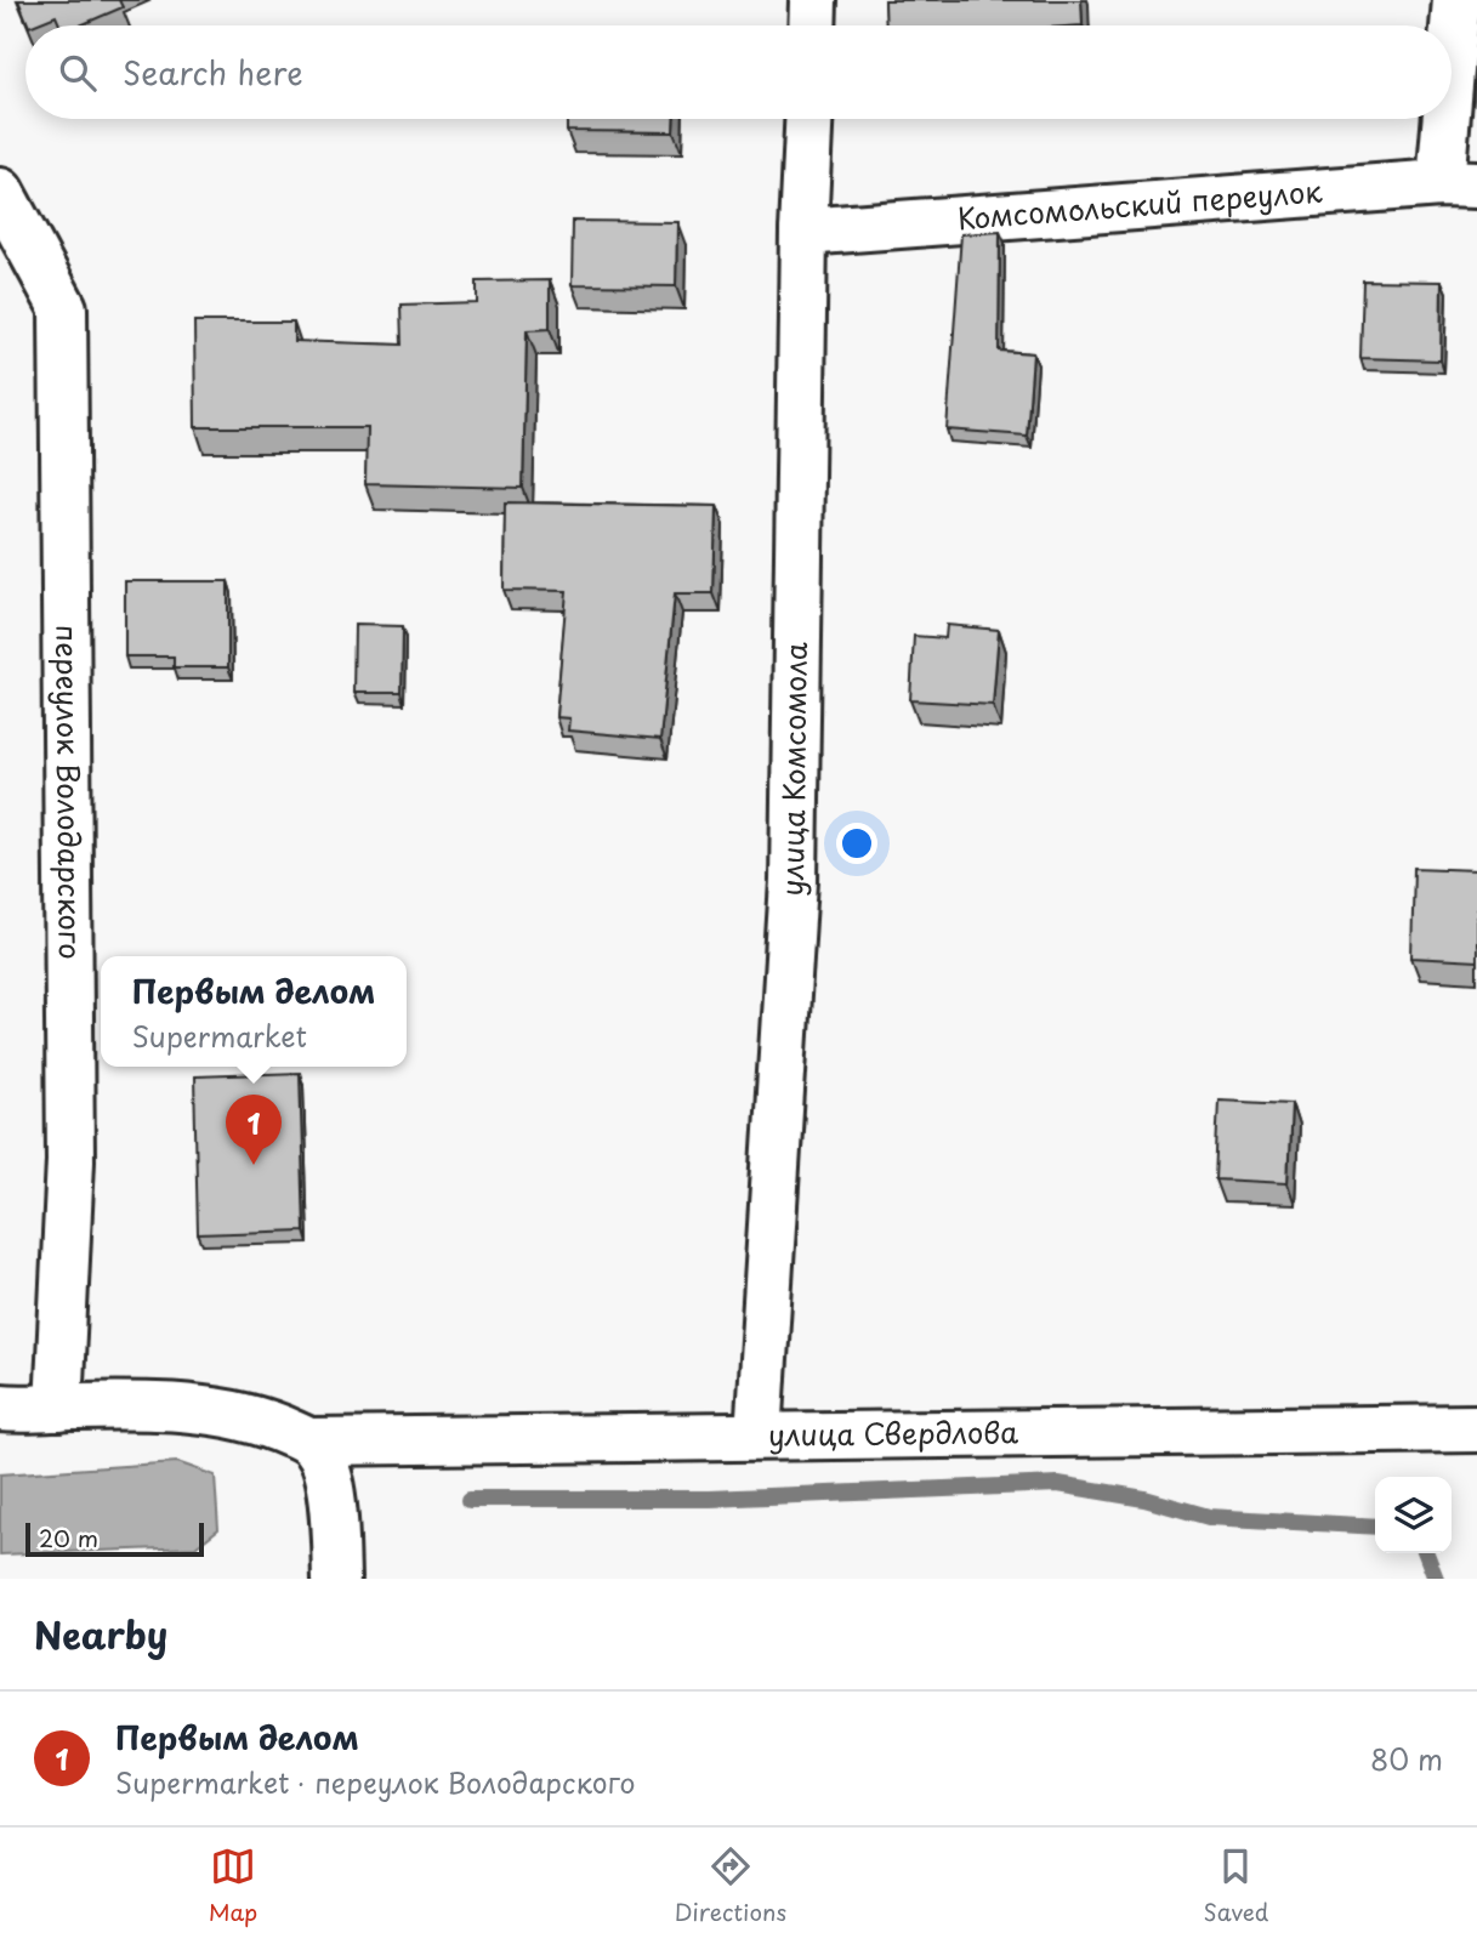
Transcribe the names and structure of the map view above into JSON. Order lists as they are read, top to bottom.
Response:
{
  "streets": {
    "street": [
      "Комсомольский переулок",
      "улица Комсомола",
      "переулок Володарского",
      "улица Свердлова"
    ]
  },
  "crossings": [
    ["Комсомольский переулок", "улица Комсомола"],
    ["улица Комсомола", "улица Свердлова"]
  ],
  "scale_bar": "20 m",
  "page": {
    "search": "Search here",
    "popup": ["Первым делом", "Supermarket"],
    "pins": "1",
    "scale": "20 m",
    "heading": "Nearby",
    "list": [
      {
        "mark": "1",
        "name": "Первым делом",
        "note": "Supermarket · переулок Володарского",
        "value": "80 m"
      }
    ],
    "nav": ["Map", "Directions", "Saved"]
  }
}
